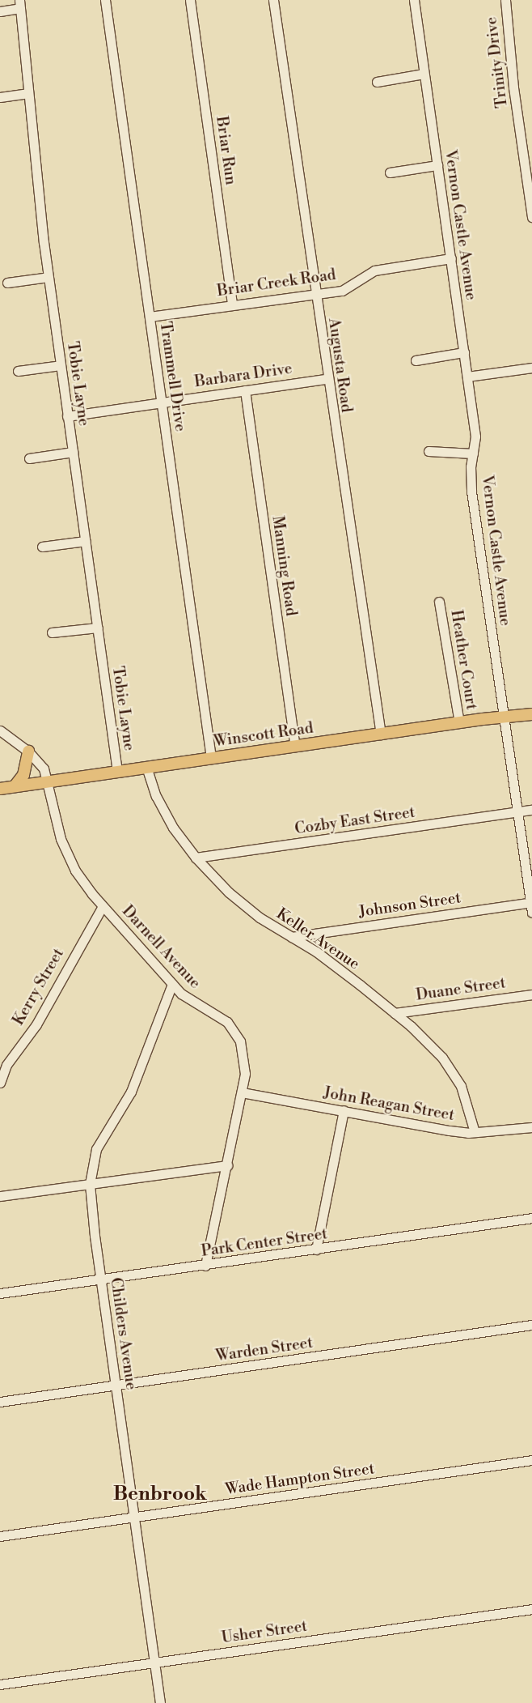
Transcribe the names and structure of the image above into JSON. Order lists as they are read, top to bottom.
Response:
{
  "streets": {
    "main road": ["Winscott Road"],
    "street": [
      "Trinity Drive",
      "Briar Run",
      "Vernon Castle Avenue",
      "Briar Creek Road",
      "Augusta Road",
      "Barbara Drive",
      "Trammell Drive",
      "Tobie Layne",
      "Manning Road",
      "Heather Court",
      "Cozby East Street",
      "Johnson Street",
      "Keller Avenue",
      "Darnell Avenue",
      "Kerry Street",
      "Duane Street",
      "John Reagan Street",
      "Park Center Street",
      "Childers Avenue",
      "Warden Street",
      "Wade Hampton Street",
      "Usher Street"
    ]
  },
  "crossings": [
    ["Briar Run", "Briar Creek Road"],
    ["Vernon Castle Avenue", "Briar Creek Road"],
    ["Vernon Castle Avenue", "Winscott Road"],
    ["Vernon Castle Avenue", "Cozby East Street"],
    ["Vernon Castle Avenue", "Johnson Street"],
    ["Briar Creek Road", "Augusta Road"],
    ["Briar Creek Road", "Trammell Drive"],
    ["Augusta Road", "Barbara Drive"],
    ["Augusta Road", "Winscott Road"],
    ["Barbara Drive", "Trammell Drive"],
    ["Barbara Drive", "Tobie Layne"],
    ["Barbara Drive", "Manning Road"],
    ["Trammell Drive", "Winscott Road"],
    ["Tobie Layne", "Winscott Road"],
    ["Manning Road", "Winscott Road"],
    ["Heather Court", "Winscott Road"],
    ["Winscott Road", "Keller Avenue"],
    ["Winscott Road", "Darnell Avenue"],
    ["Cozby East Street", "Keller Avenue"],
    ["Johnson Street", "Keller Avenue"],
    ["Keller Avenue", "Duane Street"],
    ["Keller Avenue", "John Reagan Street"],
    ["Darnell Avenue", "Kerry Street"],
    ["Darnell Avenue", "John Reagan Street"],
    ["Darnell Avenue", "Park Center Street"],
    ["Darnell Avenue", "Childers Avenue"],
    ["Park Center Street", "Childers Avenue"],
    ["Childers Avenue", "Warden Street"],
    ["Childers Avenue", "Wade Hampton Street"],
    ["Childers Avenue", "Usher Street"]
  ],
  "districts": ["Benbrook"]
}
